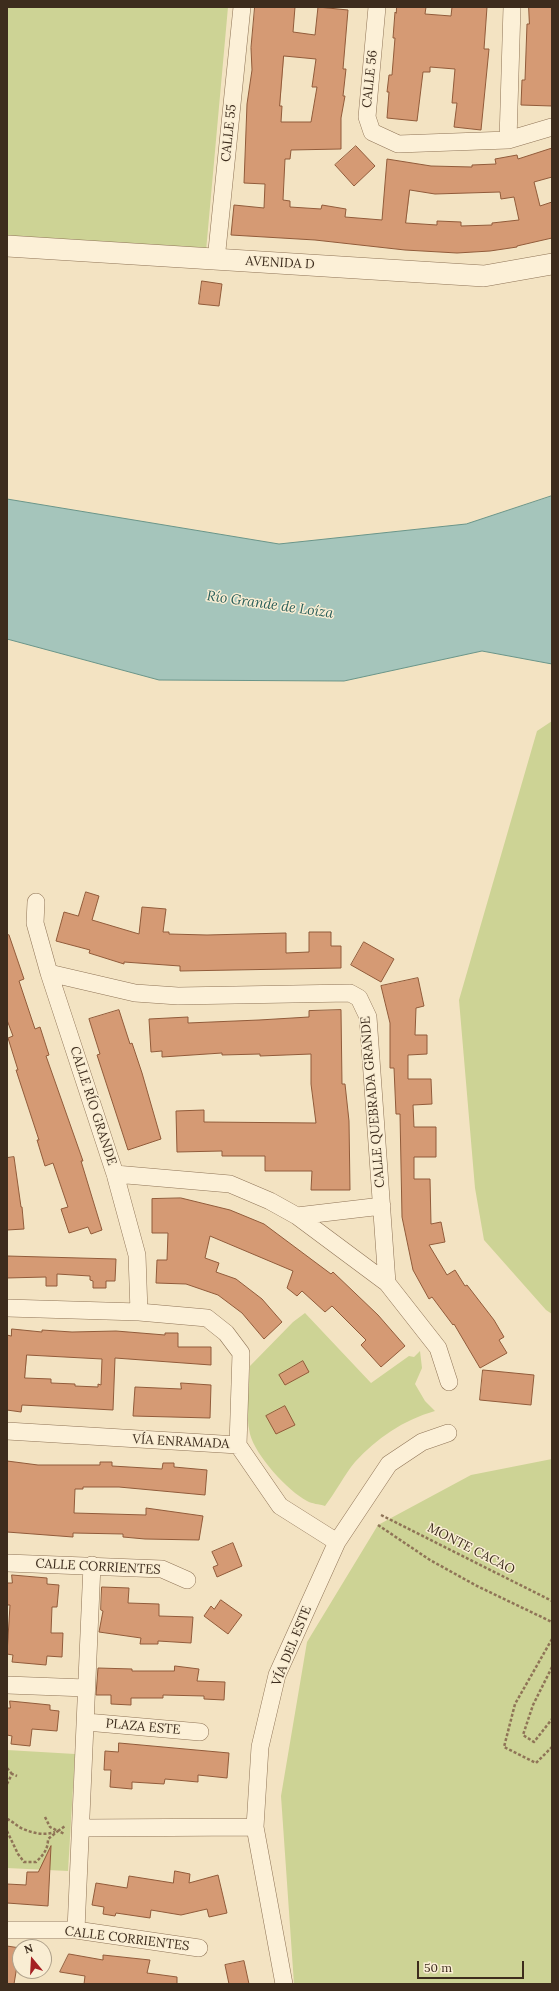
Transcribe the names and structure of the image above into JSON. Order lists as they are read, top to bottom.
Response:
{
  "streets": {
    "street": [
      "CALLE 56",
      "CALLE 55",
      "AVENIDA D",
      "CALLE QUEBRADA GRANDE",
      "CALLE RÍO GRANDE",
      "VÍA ENRAMADA",
      "CALLE CORRIENTES",
      "VÍA DEL ESTE",
      "PLAZA ESTE"
    ],
    "path": ["MONTE CACAO"]
  },
  "crossings": [
    ["CALLE 55", "AVENIDA D"],
    ["CALLE QUEBRADA GRANDE", "CALLE RÍO GRANDE"],
    ["VÍA ENRAMADA", "VÍA DEL ESTE"]
  ],
  "water": ["Río Grande de Loíza"],
  "scale_bar": "50 m",
  "north": "top"
}
